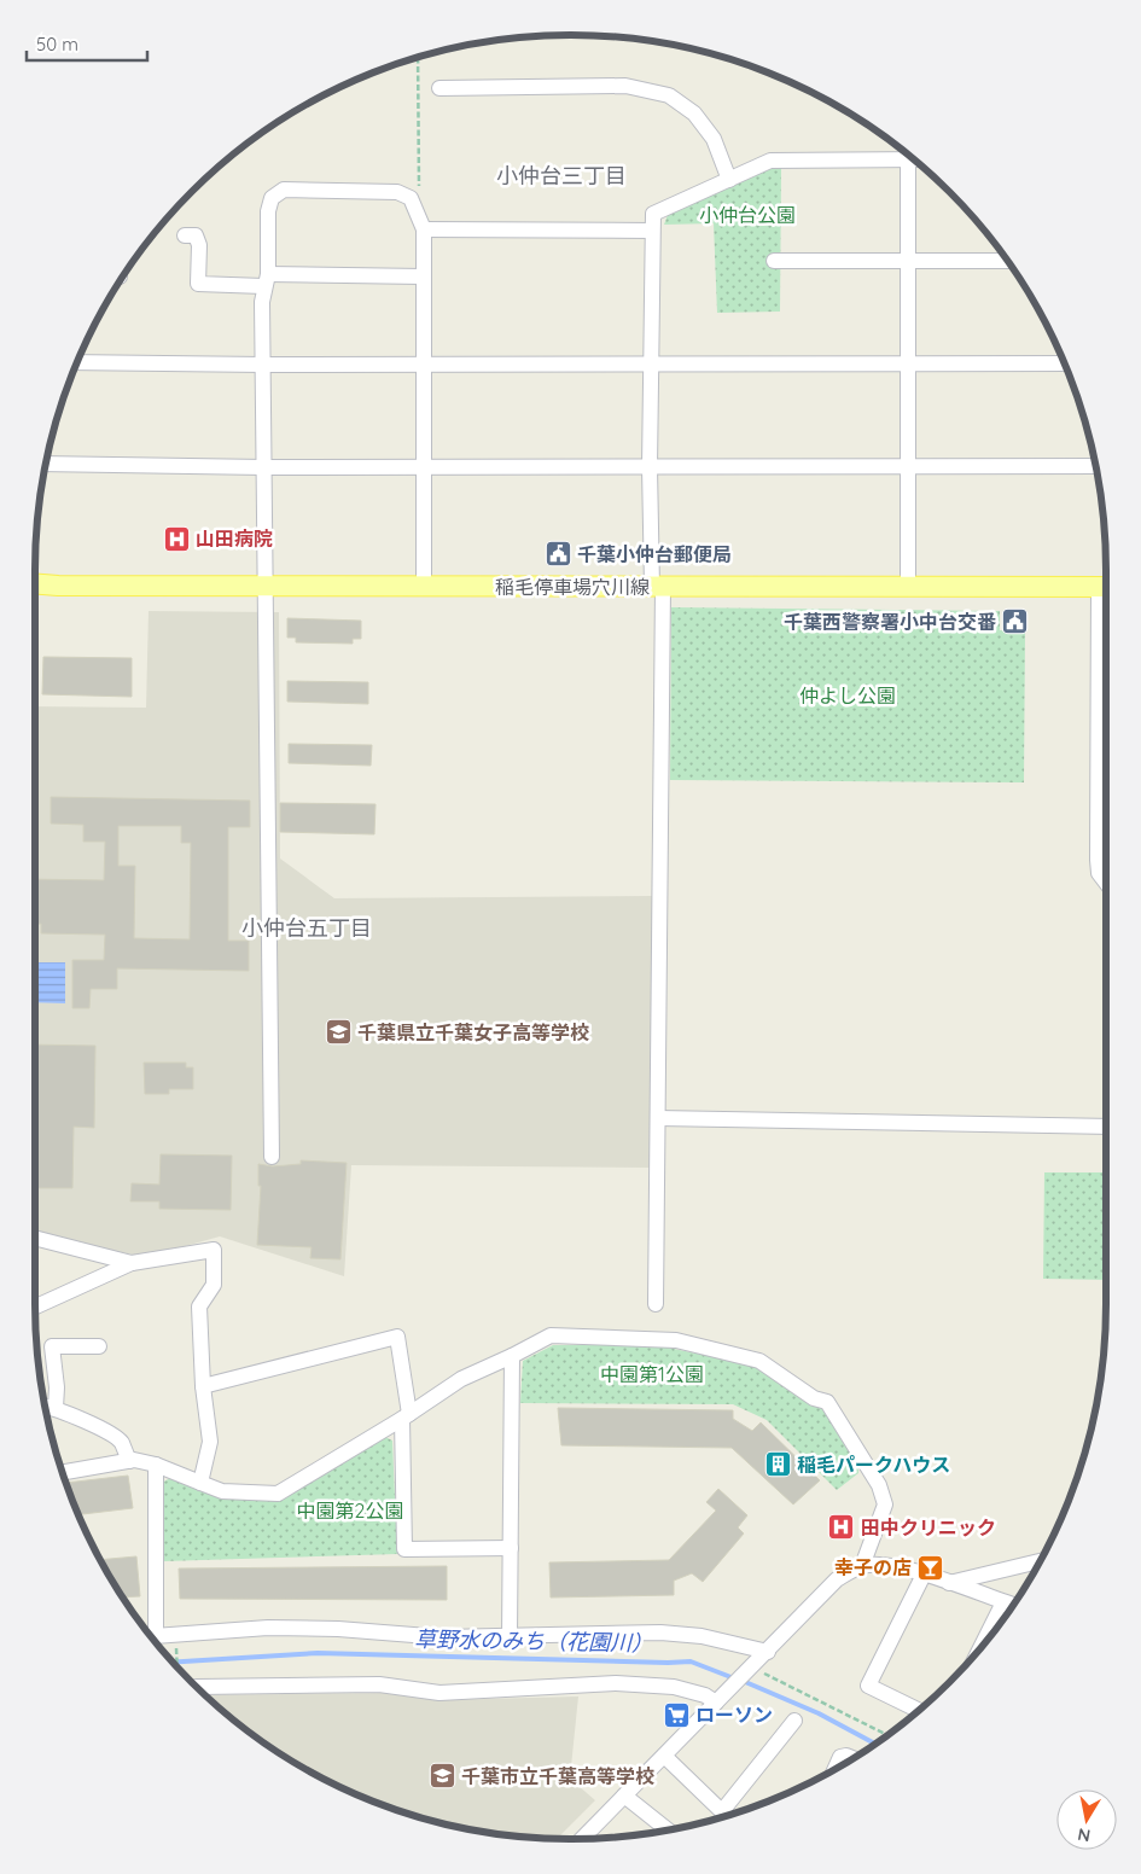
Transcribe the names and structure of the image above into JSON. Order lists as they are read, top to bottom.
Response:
{
  "streets": {
    "main road": ["稲毛停車場穴川線"]
  },
  "districts": ["小仲台三丁目", "小仲台五丁目"],
  "water": ["草野水のみち（花園川）"],
  "parks": [
    "小仲台公園",
    "仲よし公園",
    "中園第1公園",
    "中園第2公園"
  ],
  "places": {
    "hospital": ["山田病院", "田中クリニック"],
    "public building": ["千葉小仲台郵便局", "千葉西警察署小中台交番"],
    "school or university": ["千葉県立千葉女子高等学校", "千葉市立千葉高等学校"],
    "building": ["稲毛パークハウス"],
    "bar": ["幸子の店"],
    "supermarket": ["ローソン"]
  },
  "scale_bar": "50 m",
  "north": "bottom"
}
